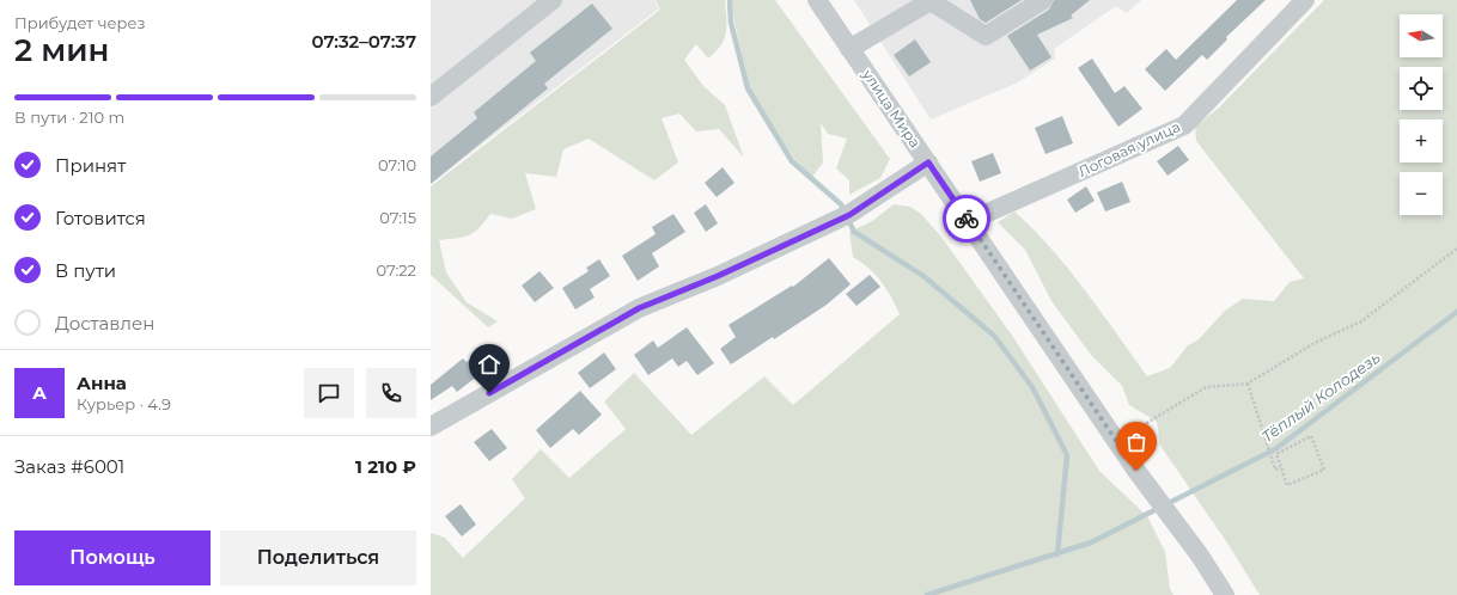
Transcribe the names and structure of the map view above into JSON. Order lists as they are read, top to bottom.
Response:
{
  "streets": {
    "street": ["улица Мира", "Логовая улица"]
  },
  "crossings": [
    ["улица Мира", "Логовая улица"]
  ],
  "water": ["Тёплый Колодезь"],
  "north": "left",
  "page": {
    "heading": ["2 мин", "Прибудет через", "07:32–07:37"],
    "panel": [
      "Анна",
      "Курьер · 4.9",
      "Заказ #6001",
      "1 210 ₽"
    ],
    "map_buttons": ["+", "−"],
    "bar": "В пути · 210 m",
    "list": [
      ["Принят", "07:10"],
      ["Готовится", "07:15"],
      ["В пути", "07:22"],
      "Доставлен"
    ],
    "round": "А",
    "buttons": ["Помощь", "Поделиться"]
  }
}
